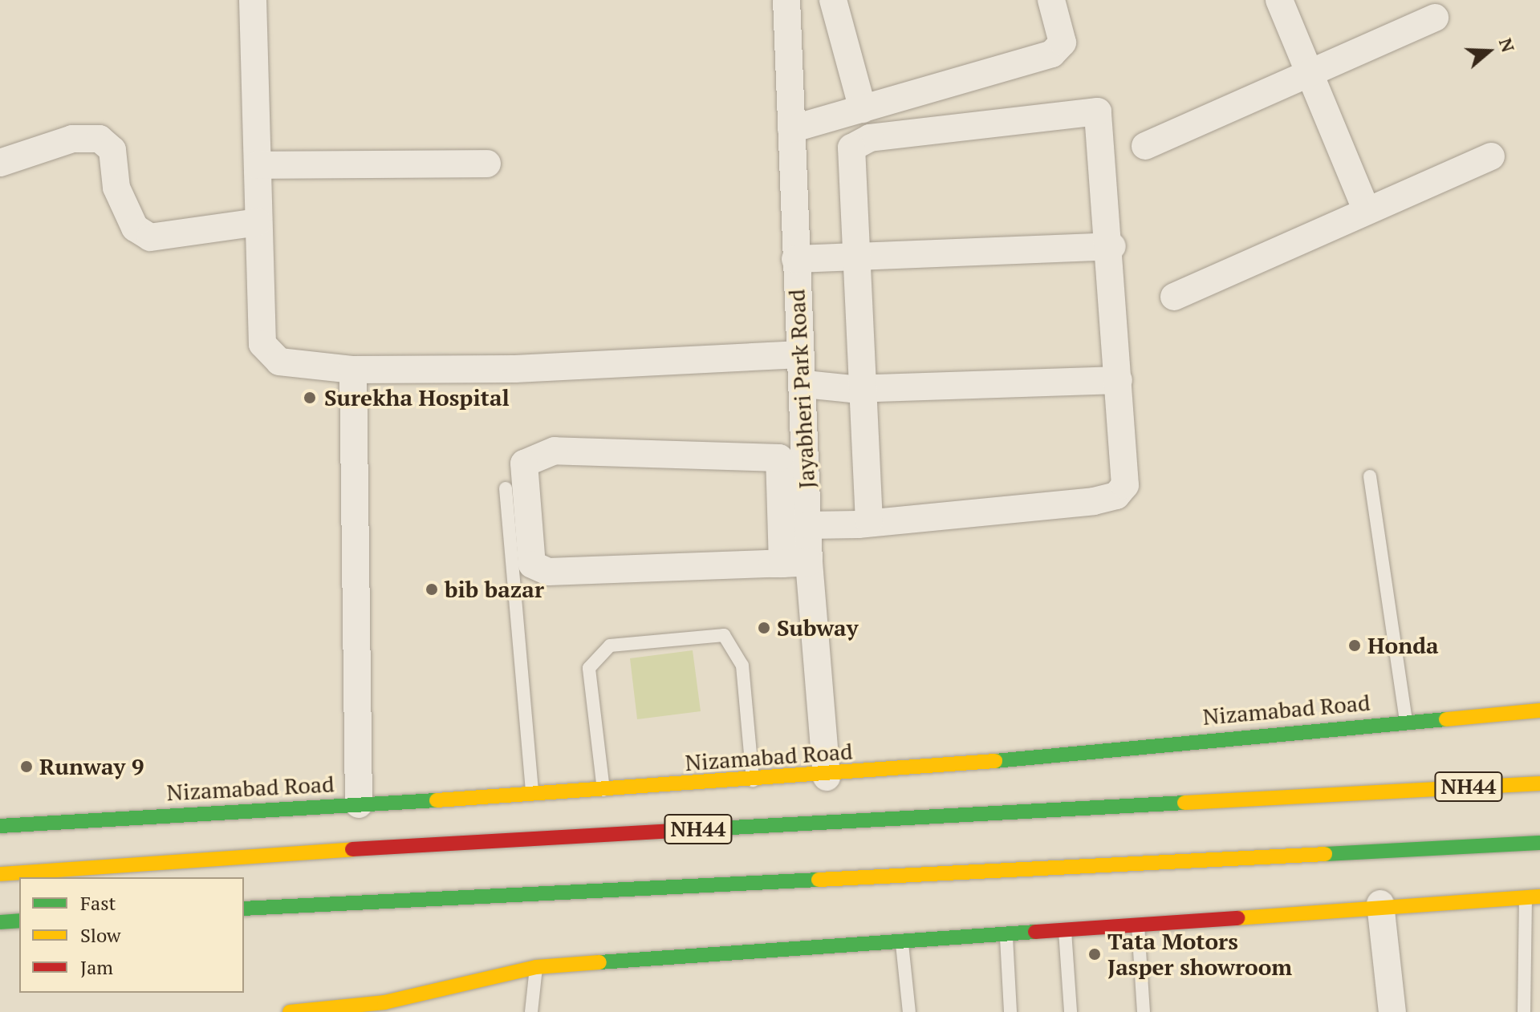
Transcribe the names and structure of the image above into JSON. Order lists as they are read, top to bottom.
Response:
{
  "streets": {
    "main road": ["Nizamabad Road", "NH44"],
    "street": ["Jayabheri Park Road"]
  },
  "crossings": [
    ["Jayabheri Park Road", "Nizamabad Road"]
  ],
  "places": [
    "Surekha Hospital",
    "bib bazar",
    "Subway",
    "Honda",
    "Runway 9",
    "Tata Motors Jasper showroom"
  ],
  "legend": ["Fast", "Slow", "Jam"],
  "north": "right"
}
